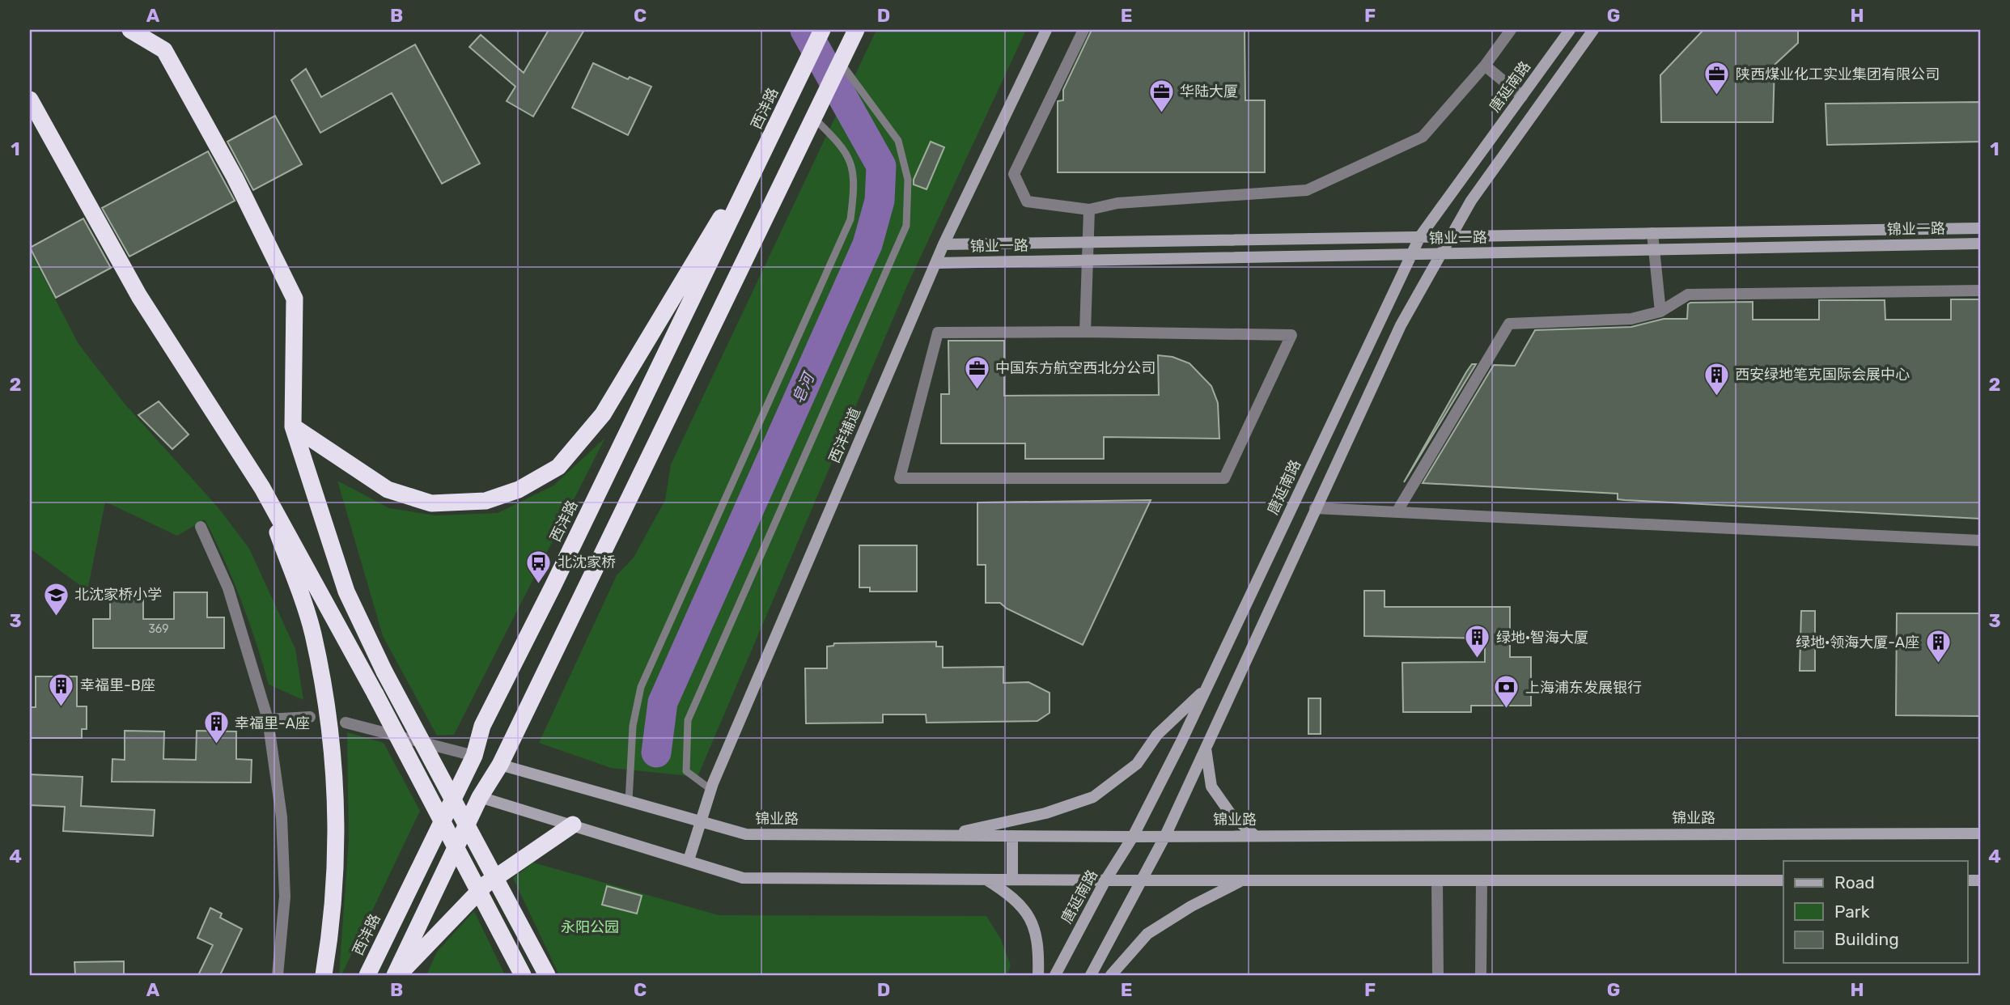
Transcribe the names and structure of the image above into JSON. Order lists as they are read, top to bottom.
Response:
{
  "streets": {
    "highway": ["西沣路"],
    "main road": [
      "唐延南路",
      "锦业一路",
      "西沣辅道",
      "锦业路"
    ]
  },
  "crossings": [
    ["唐延南路", "锦业一路"],
    ["唐延南路", "锦业路"],
    ["锦业一路", "西沣辅道"],
    ["西沣辅道", "锦业路"]
  ],
  "water": ["皂河"],
  "parks": ["永阳公园"],
  "places": {
    "office": ["陕西煤业化工实业集团有限公司", "华陆大厦", "中国东方航空西北分公司"],
    "building": [
      "西安绿地笔克国际会展中心",
      "绿地·智海大厦",
      "绿地·领海大厦-A座",
      "幸福里-B座",
      "幸福里-A座"
    ],
    "bus stop": ["北沈家桥"],
    "school or university": ["北沈家桥小学"],
    "bank": ["上海浦东发展银行"]
  },
  "house_numbers": ["369"],
  "legend": ["Road", "Park", "Building"],
  "grid": {
    "columns": [
      "A",
      "B",
      "C",
      "D",
      "E",
      "F",
      "G",
      "H"
    ],
    "rows": [
      "1",
      "2",
      "3",
      "4"
    ]
  }
}
